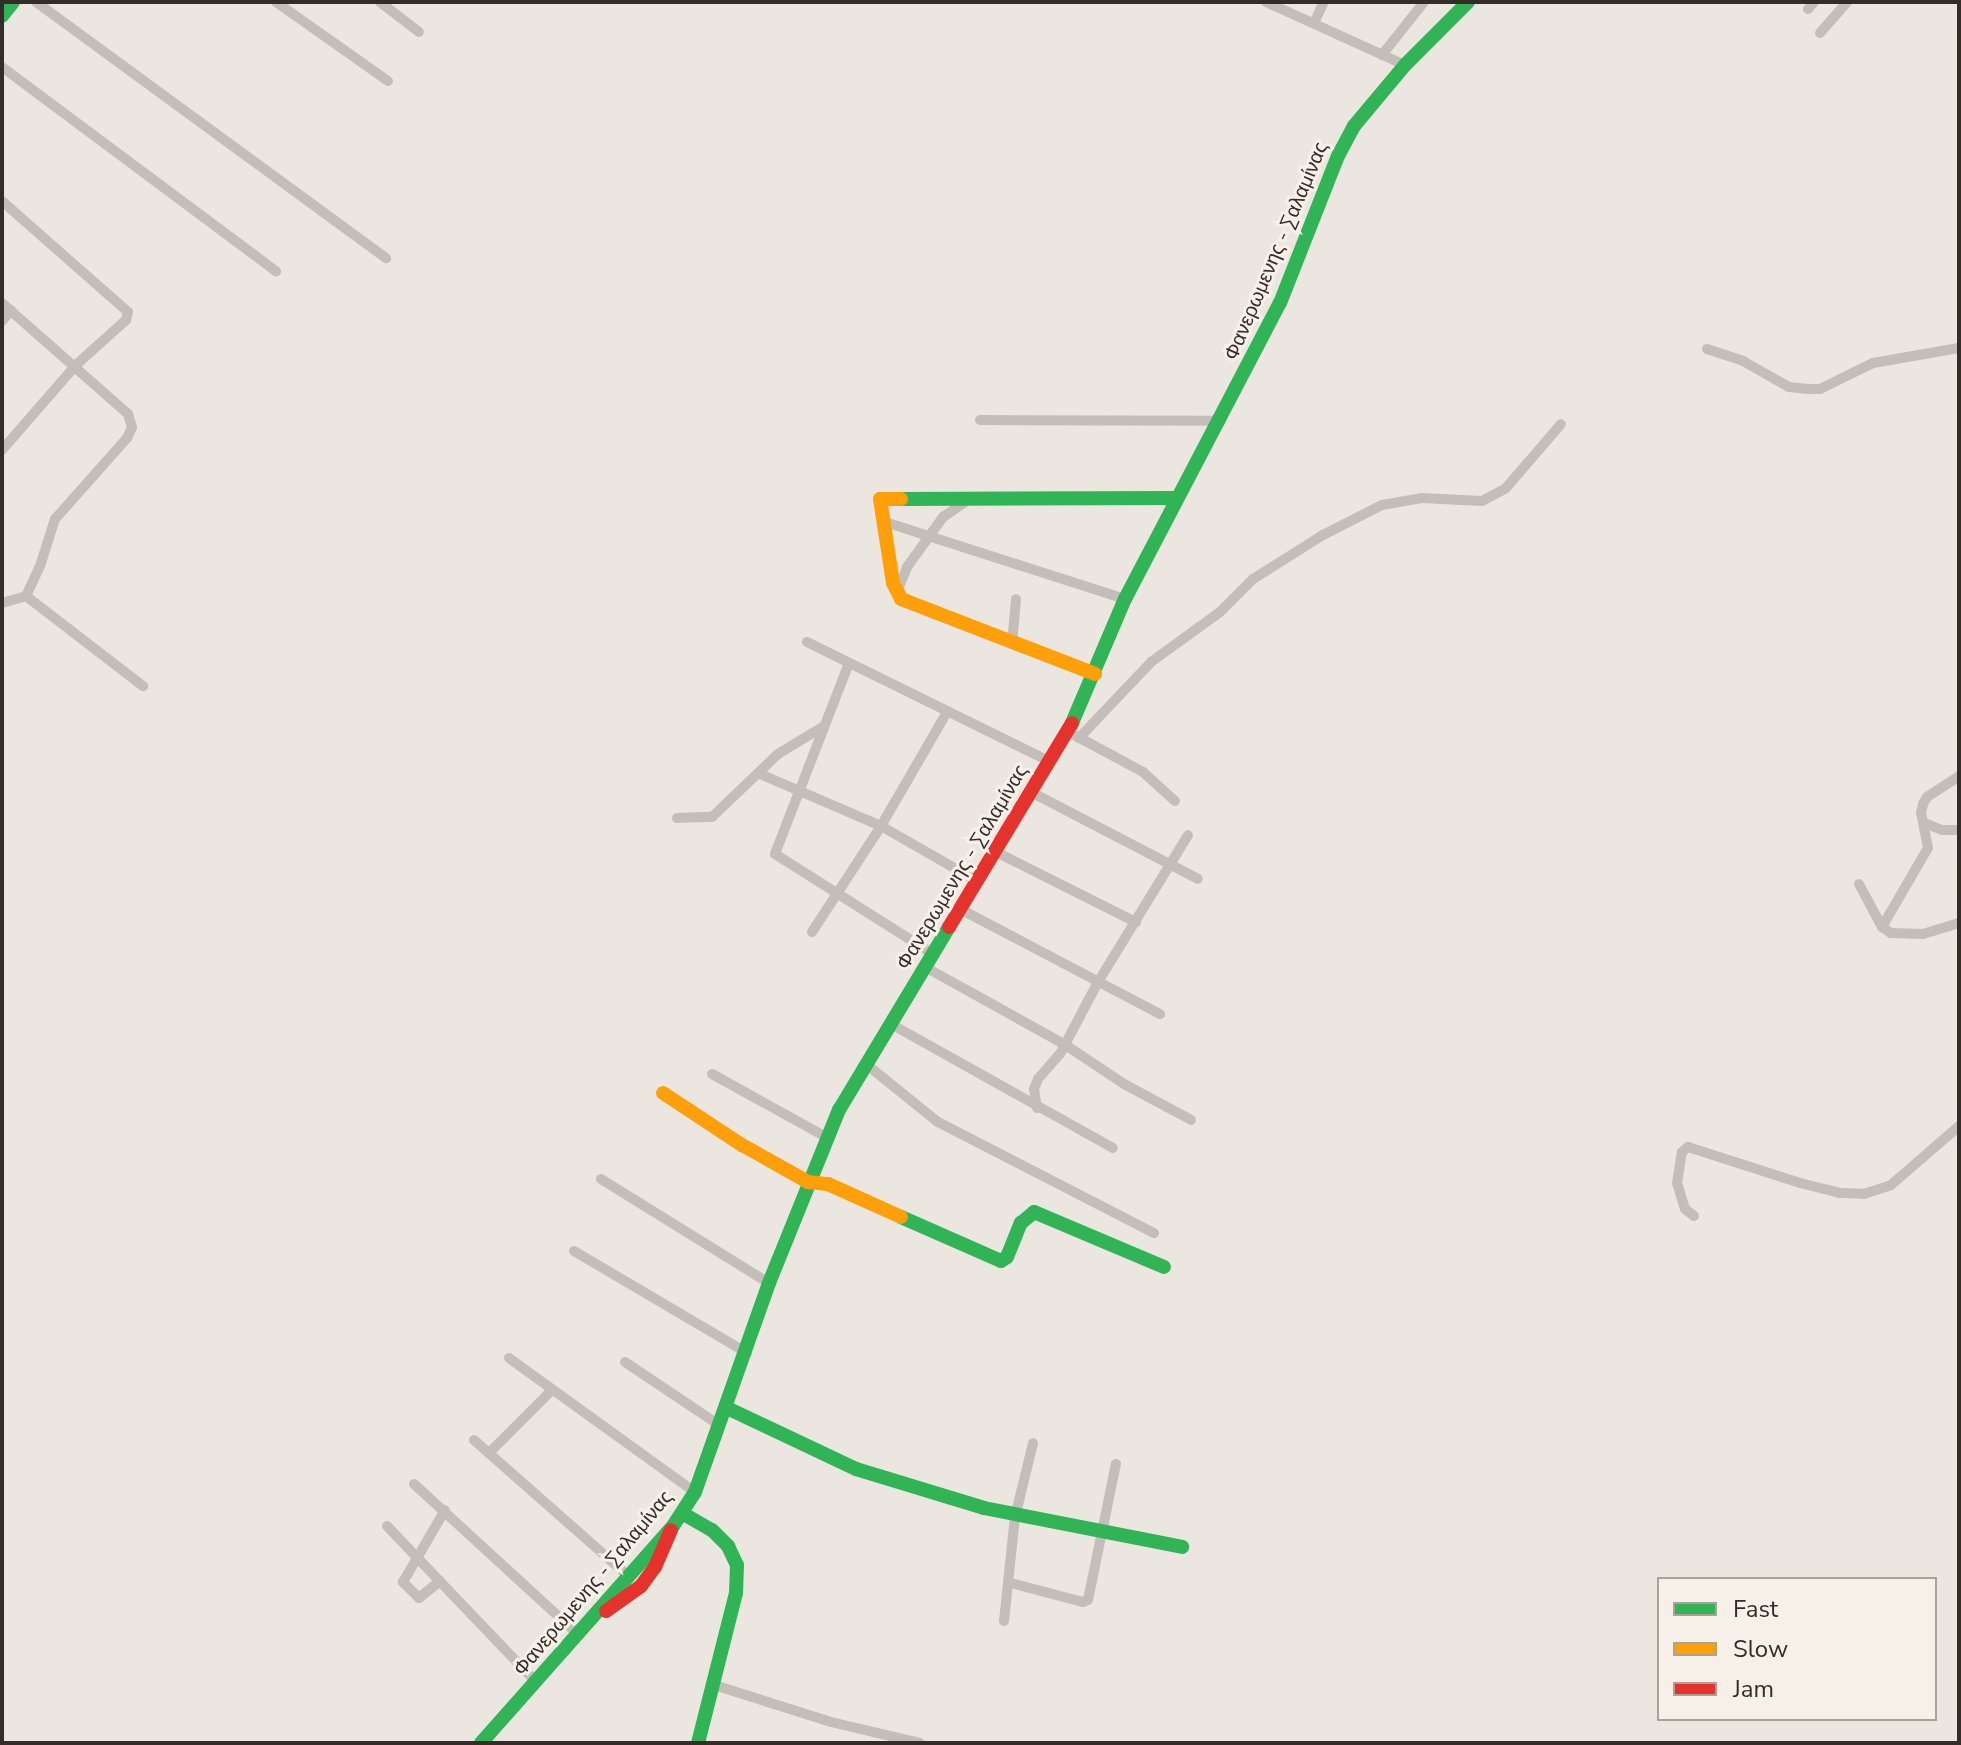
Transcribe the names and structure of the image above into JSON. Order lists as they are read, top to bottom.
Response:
{
  "streets": {
    "main road": ["Φανερωμενης - Σαλαμίνας"]
  },
  "legend": ["Fast", "Slow", "Jam"]
}
